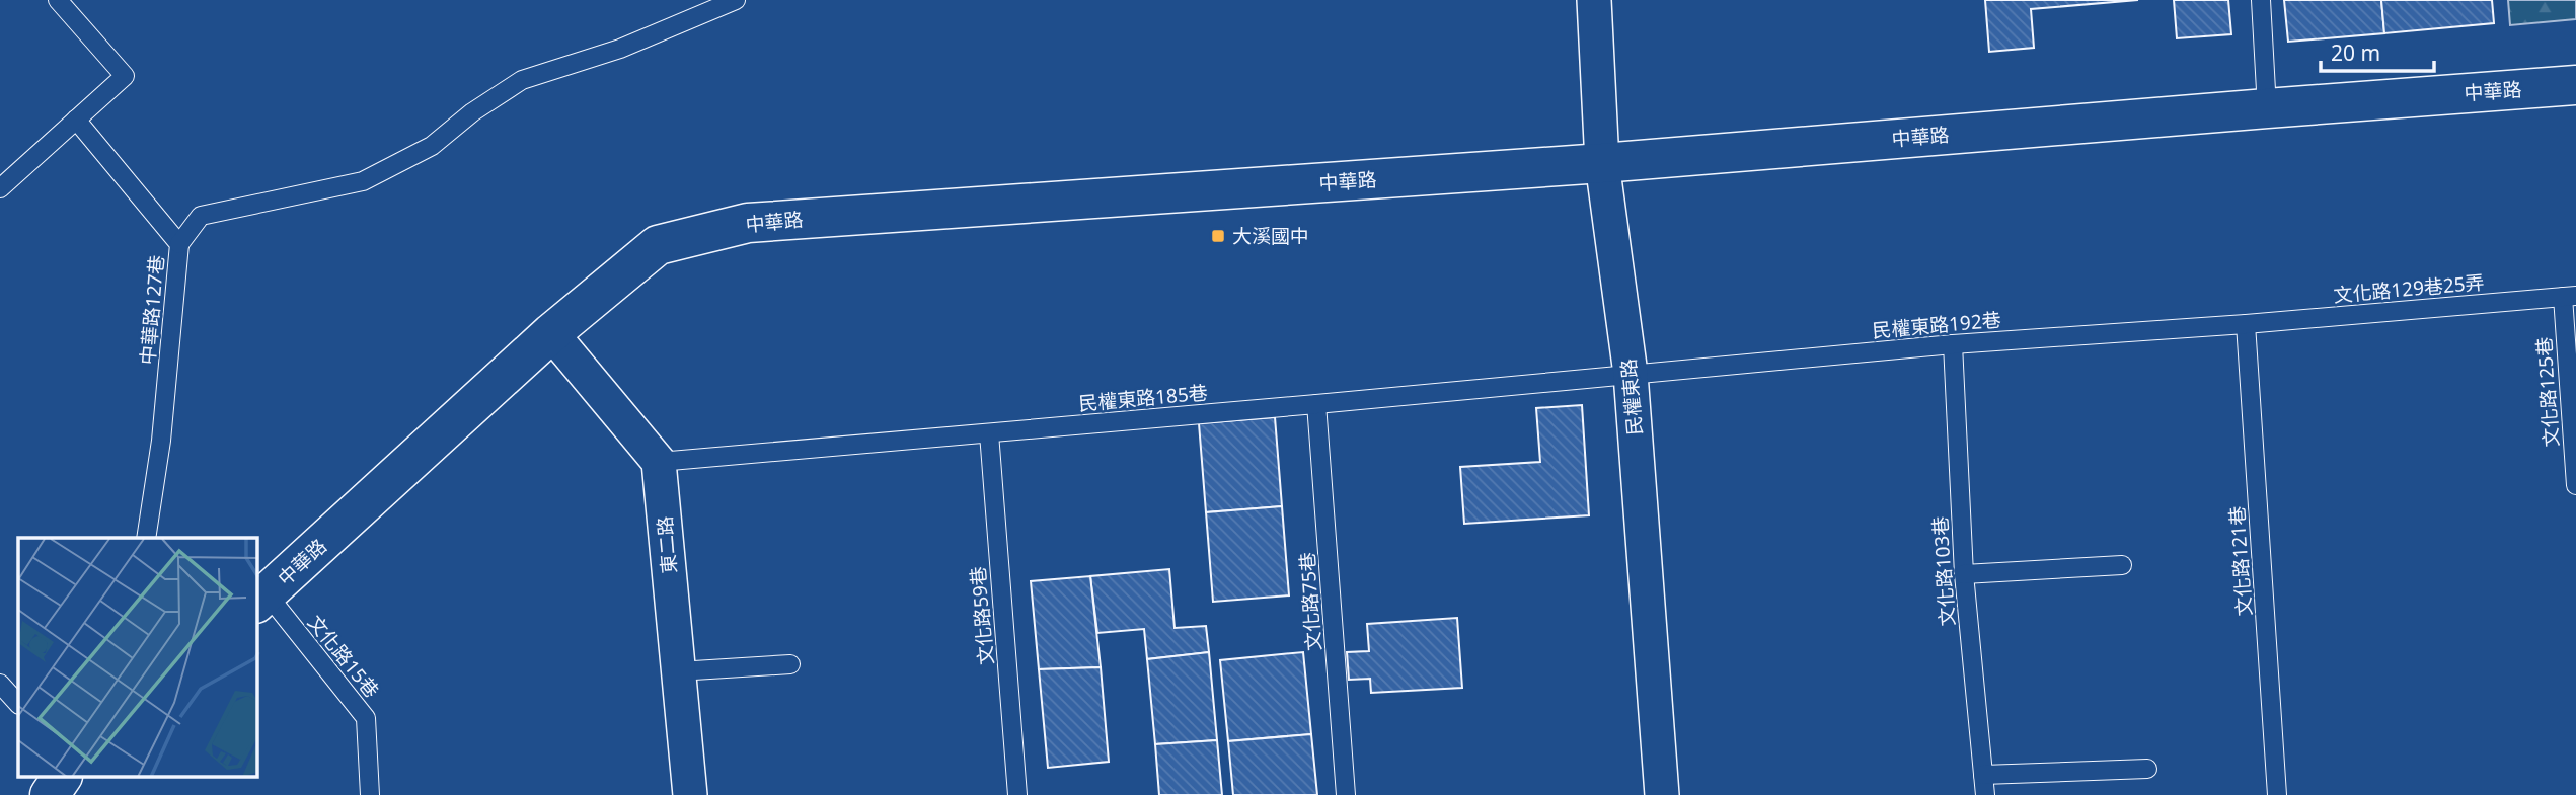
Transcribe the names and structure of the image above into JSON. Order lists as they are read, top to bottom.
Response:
{
  "streets": {
    "street": ["中華路", "民權東路", "東二路"],
    "lane": [
      "文化路129巷25弄",
      "中華路127巷",
      "民權東路192巷",
      "文化路125巷",
      "民權東路185巷",
      "文化路121巷",
      "文化路103巷",
      "文化路75巷",
      "文化路59巷",
      "文化路15巷"
    ]
  },
  "crossings": [
    ["中華路", "民權東路"],
    ["中華路", "文化路15巷"],
    ["文化路129巷25弄", "民權東路192巷"],
    ["文化路129巷25弄", "文化路125巷"],
    ["文化路129巷25弄", "文化路121巷"],
    ["民權東路192巷", "民權東路"],
    ["民權東路192巷", "民權東路185巷"],
    ["民權東路192巷", "文化路121巷"],
    ["民權東路192巷", "文化路103巷"],
    ["民權東路", "民權東路185巷"],
    ["民權東路185巷", "東二路"],
    ["民權東路185巷", "文化路75巷"],
    ["民權東路185巷", "文化路59巷"]
  ],
  "places": {
    "transit": ["大溪國中"]
  },
  "scale_bar": "20 m"
}
